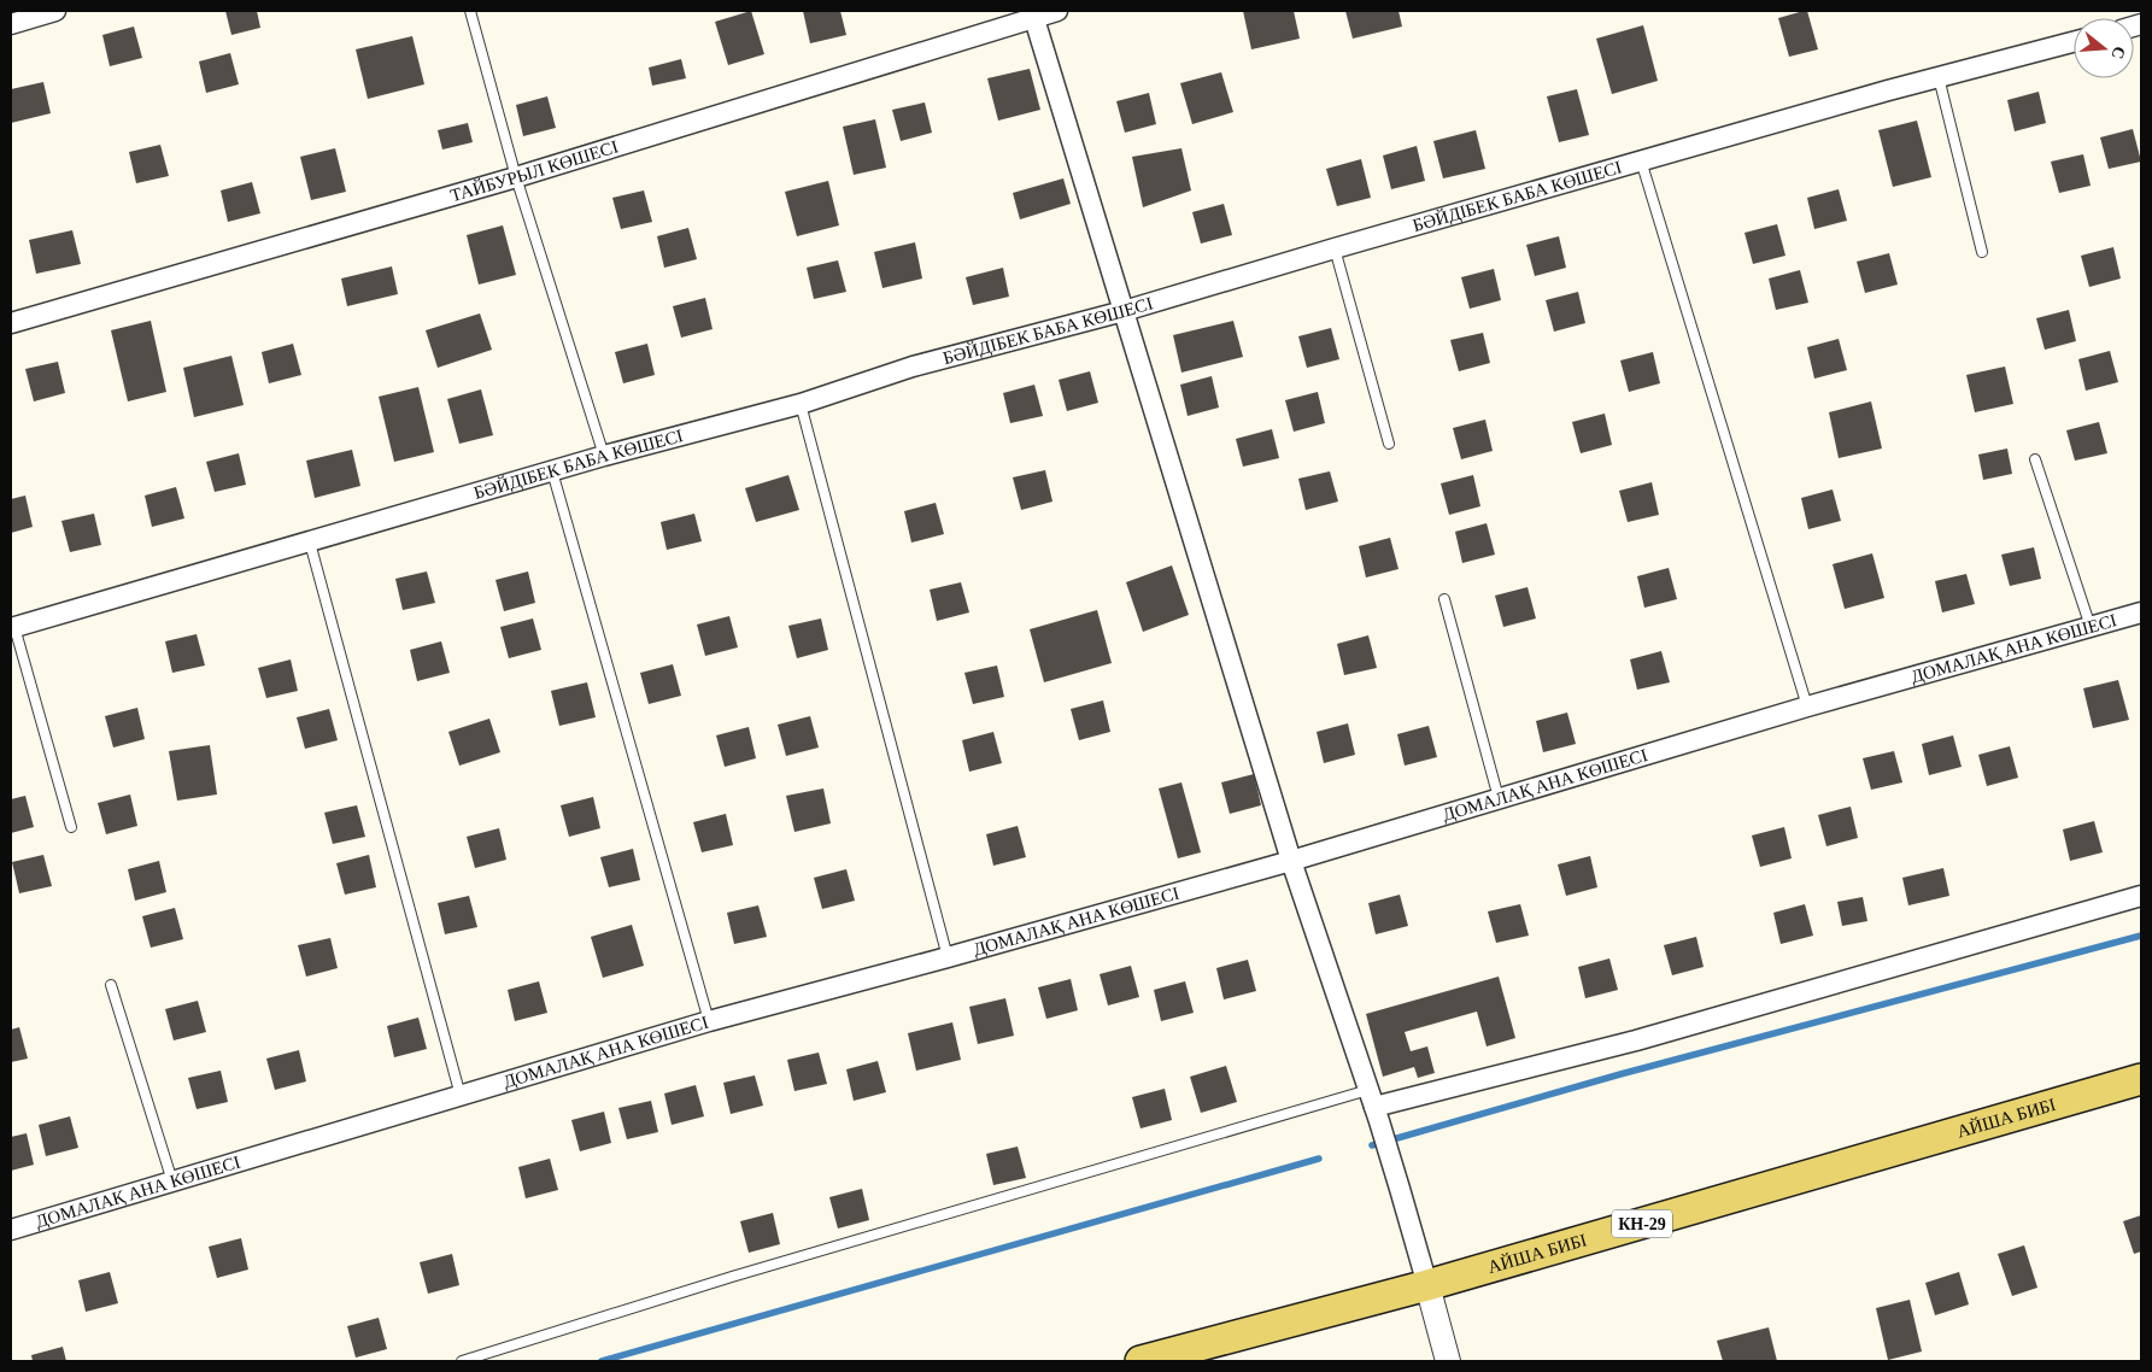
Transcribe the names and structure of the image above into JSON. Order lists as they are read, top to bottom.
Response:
{
  "streets": {
    "main road": ["АЙША БИБІ", "КН-29"],
    "street": ["ТАЙБУРЫЛ КӨШЕСІ", "БӘЙДІБЕК БАБА КӨШЕСІ", "ДОМАЛАҚ АНА КӨШЕСІ"]
  },
  "north": "right"
}
